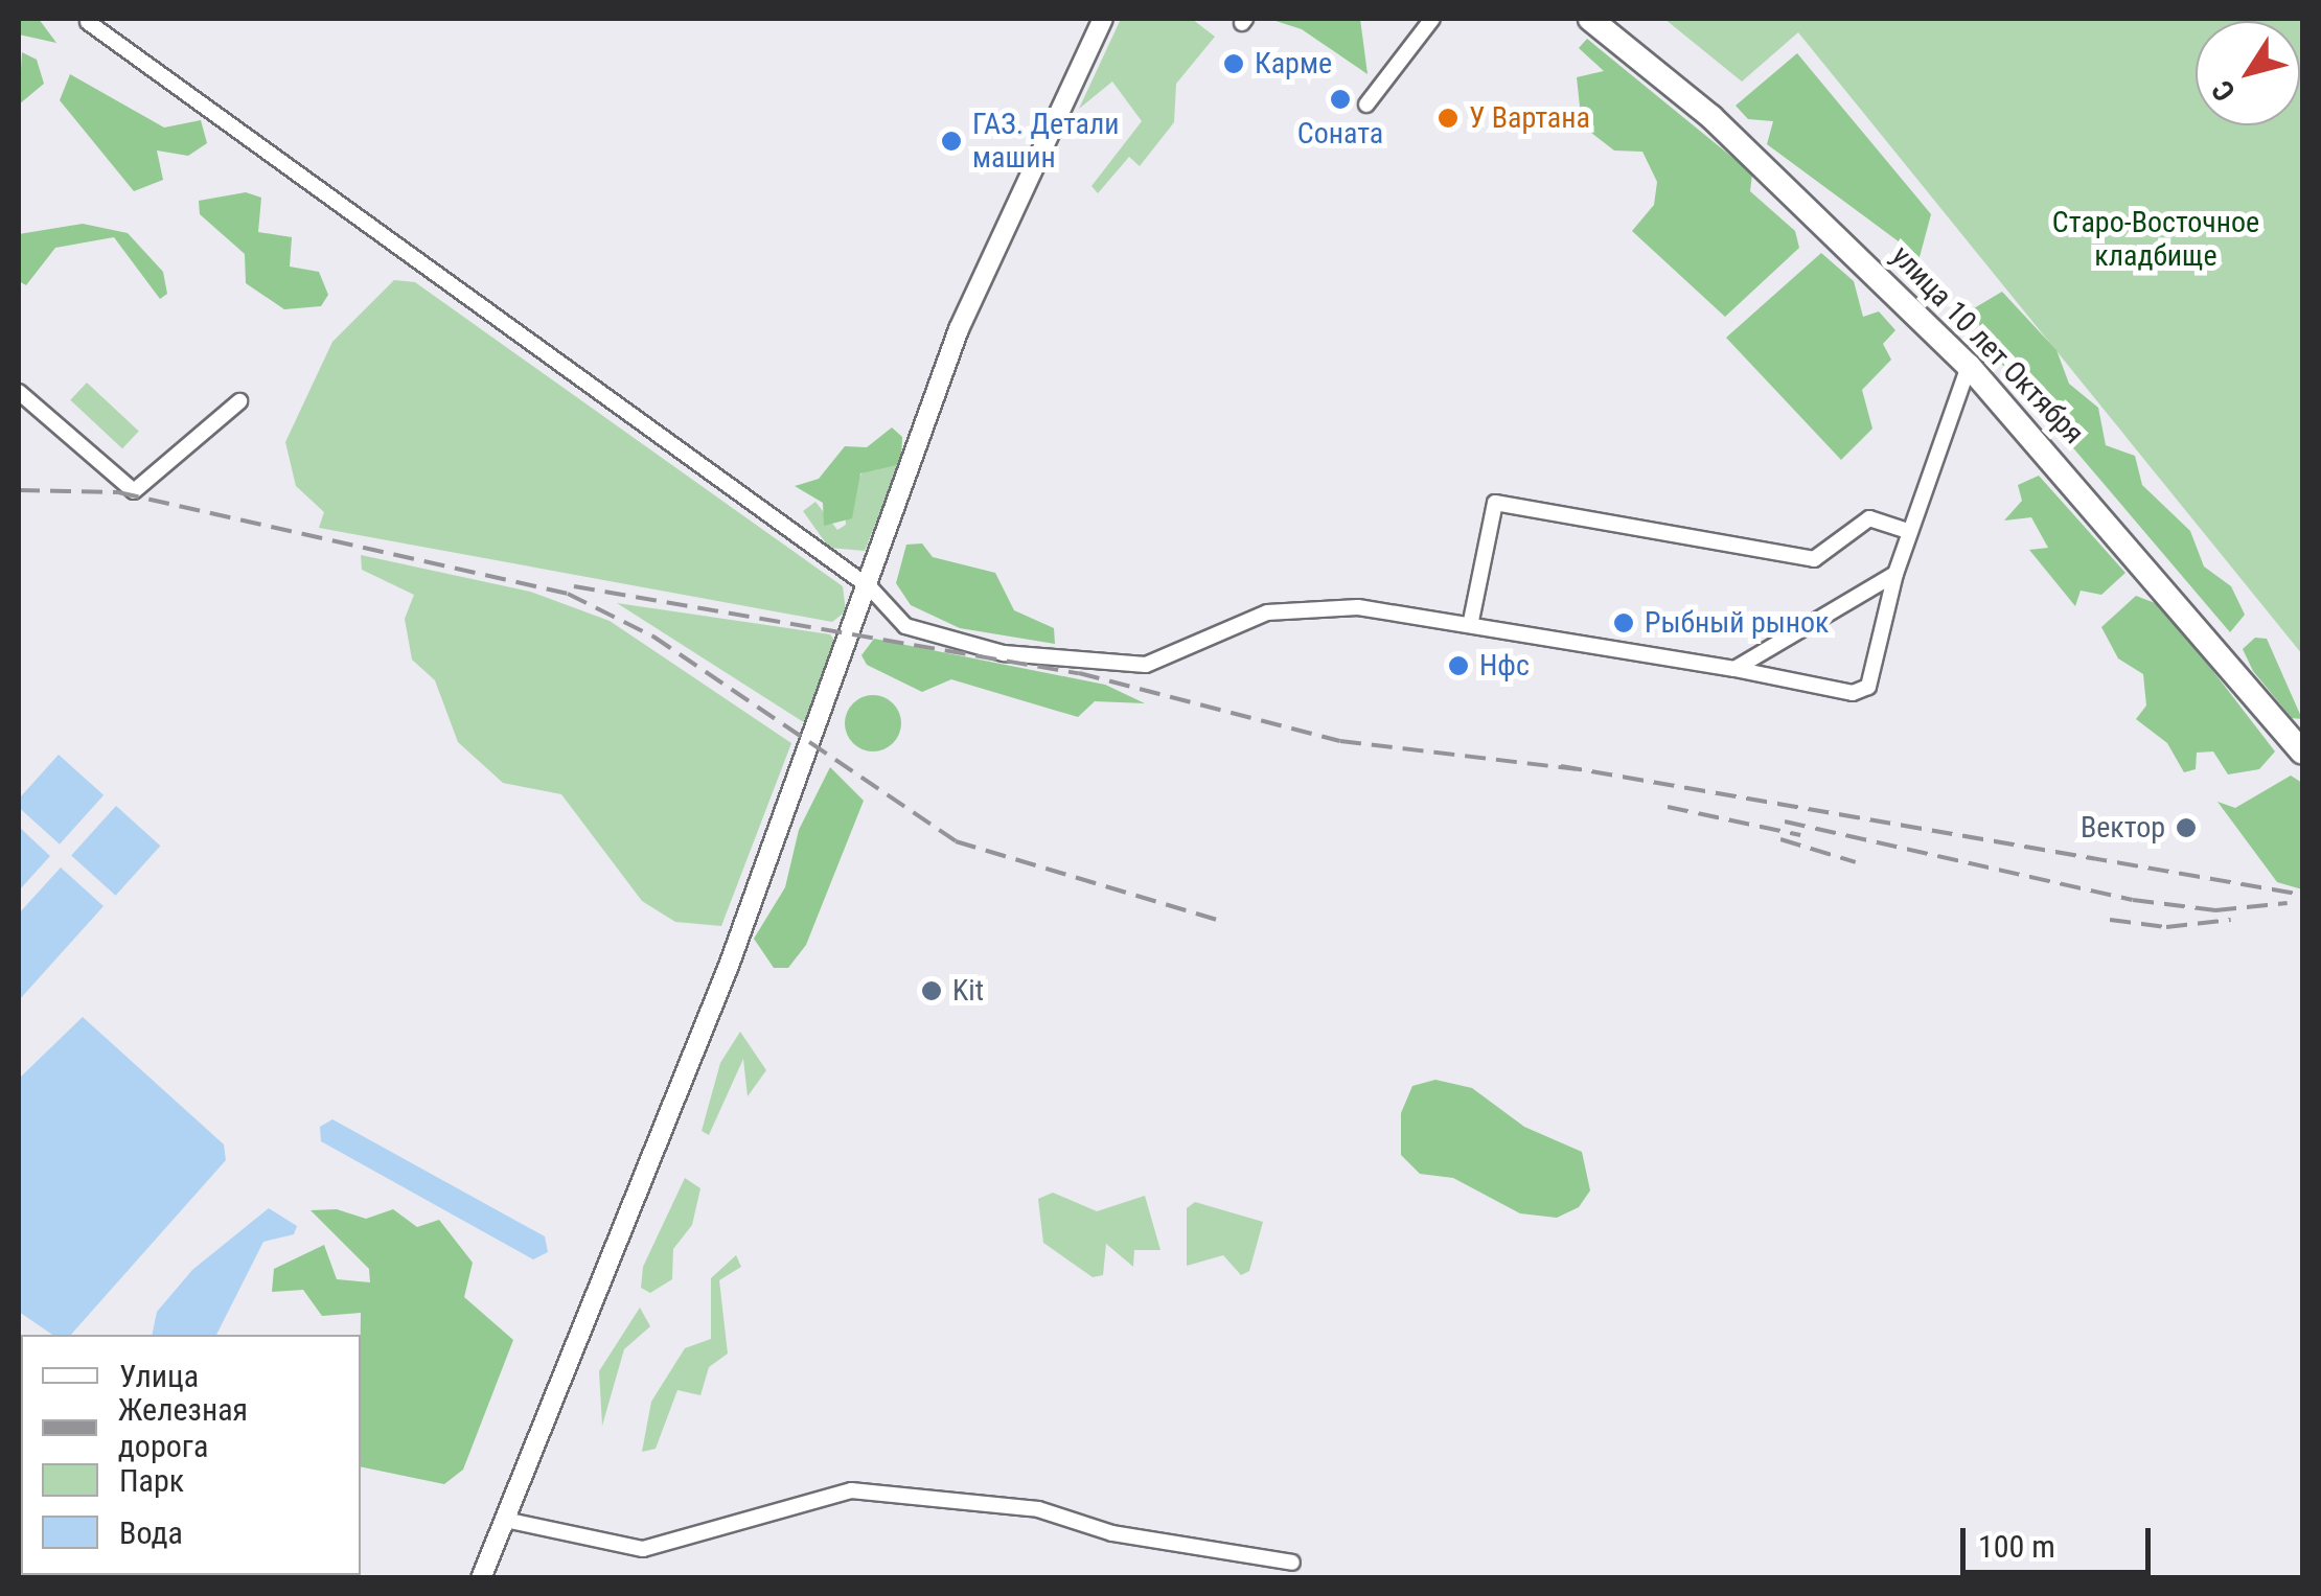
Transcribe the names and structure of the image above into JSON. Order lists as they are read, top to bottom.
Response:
{
  "streets": {
    "main road": ["улица 10 лет Октября"]
  },
  "parks": ["Старо-Восточное кладбище"],
  "places": [
    "Карме",
    "Соната",
    "У Вартана",
    "ГАЗ. Детали машин",
    "Рыбный рынок",
    "Нфс",
    "Вектор",
    "Kit"
  ],
  "legend": [
    "Улица",
    "Железная дорога",
    "Парк",
    "Вода"
  ],
  "scale_bar": "100 m",
  "north": "bottom left"
}
